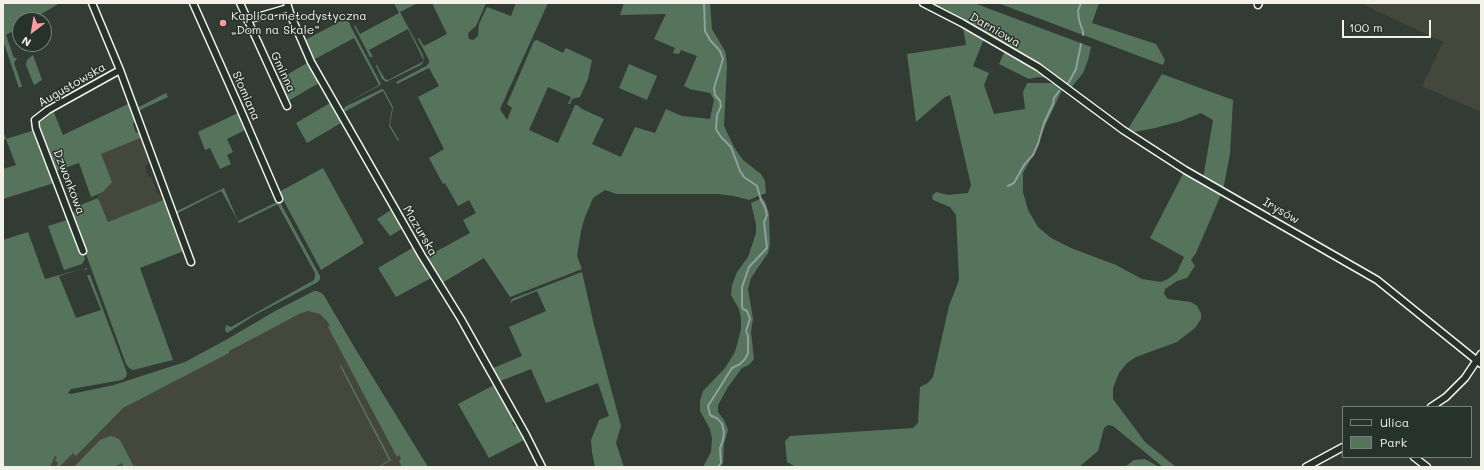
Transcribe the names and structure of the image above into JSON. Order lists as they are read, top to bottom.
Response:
{
  "streets": {
    "street": [
      "Darniowa",
      "Gminna",
      "Augustowska",
      "Słomiana",
      "Dzwonkowa",
      "Irysów",
      "Mazurska"
    ]
  },
  "crossings": [
    ["Darniowa", "Irysów"],
    ["Augustowska", "Dzwonkowa"]
  ],
  "places": ["Kaplica metodystyczna „Dom na Skale”"],
  "legend": ["Ulica", "Park"],
  "scale_bar": "100 m",
  "north": "bottom left"
}
